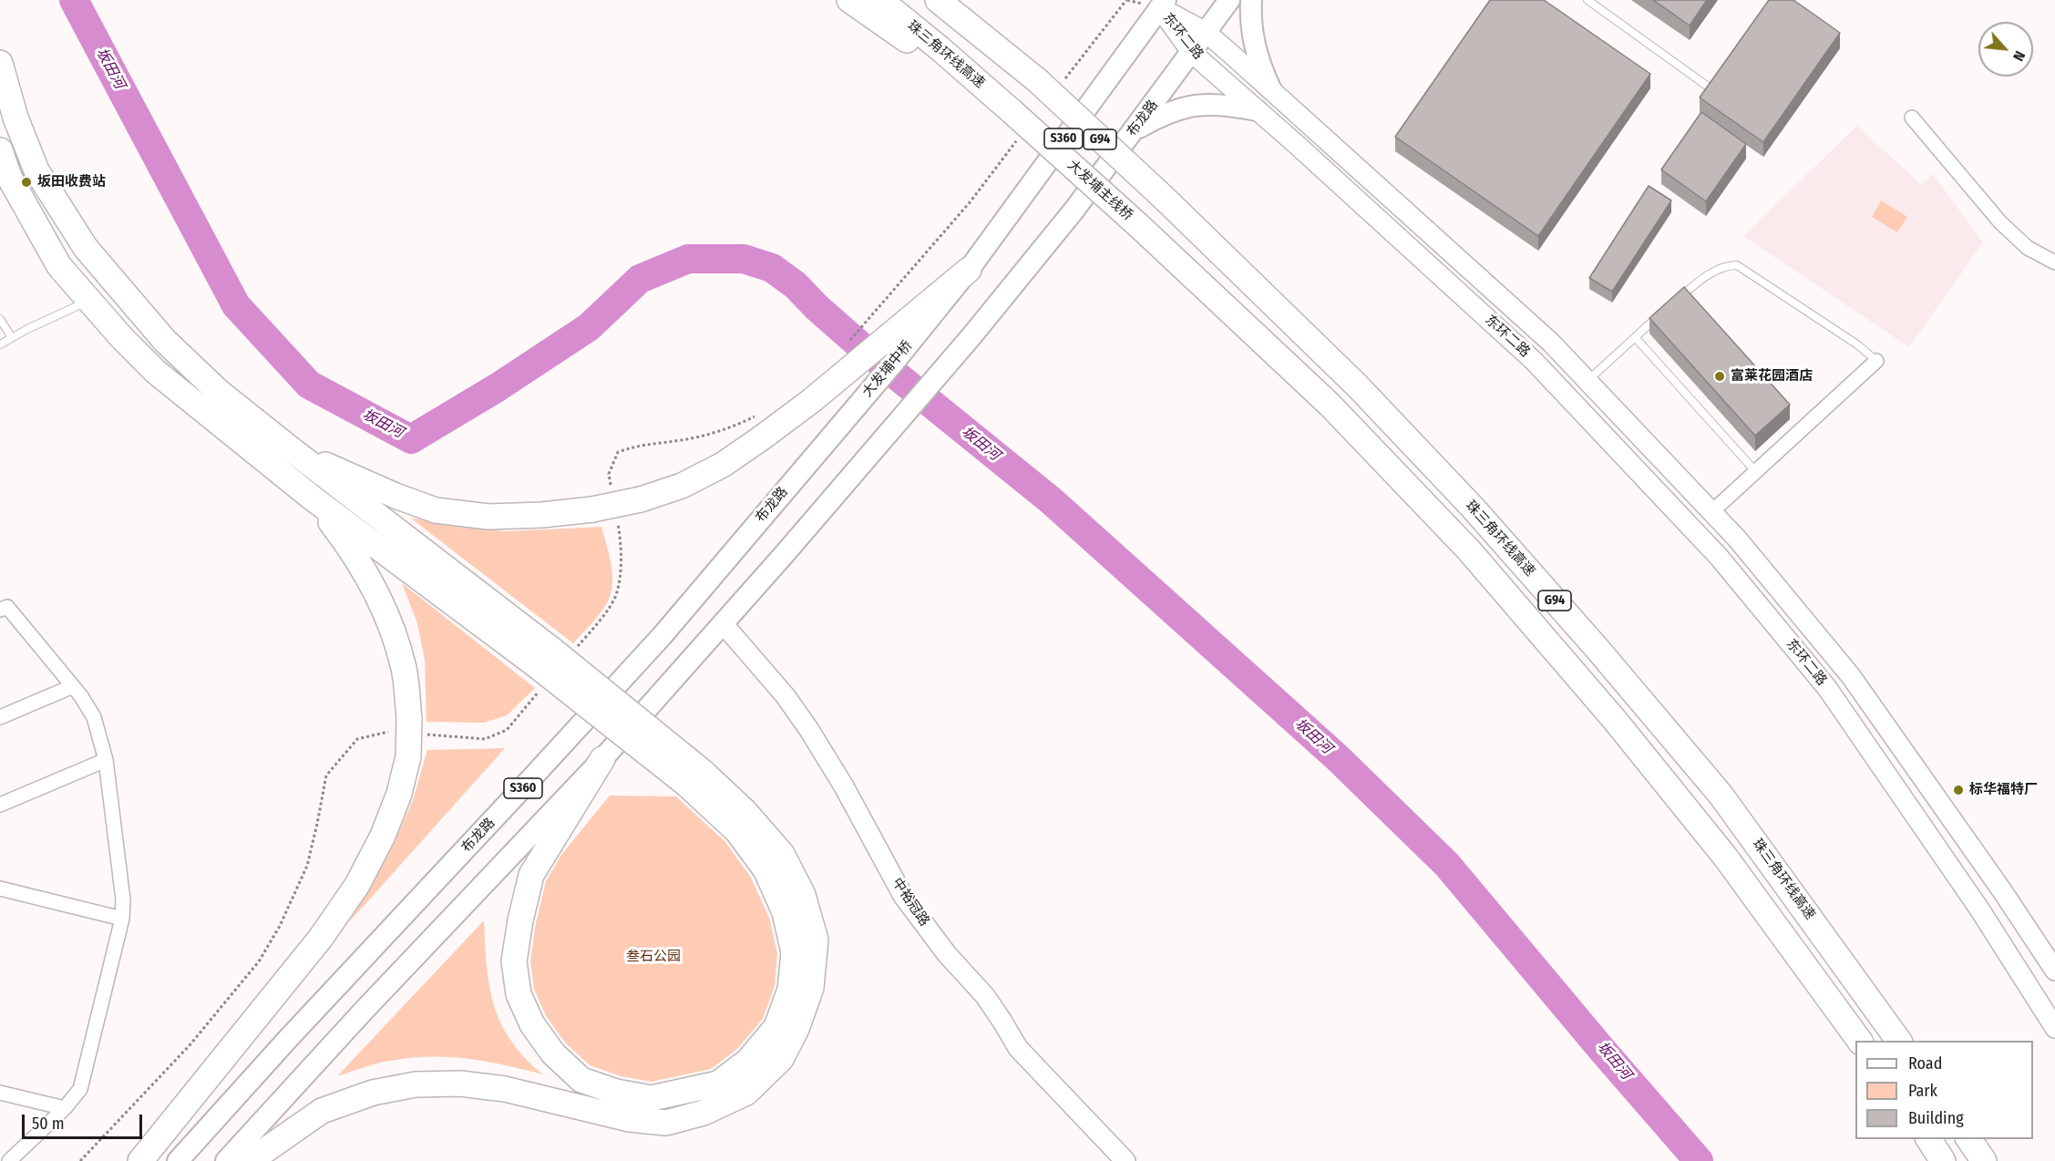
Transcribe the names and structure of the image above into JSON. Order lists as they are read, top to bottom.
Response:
{
  "streets": {
    "highway": ["珠三角环线高速", "G94", "大发埔主线桥"],
    "main road": [
      "东环二路",
      "布龙路",
      "S360",
      "大发埔中桥",
      "中裕冠路"
    ]
  },
  "crossings": [
    ["东环二路", "布龙路"],
    ["东环二路", "S360"],
    ["珠三角环线高速", "G94"],
    ["珠三角环线高速", "大发埔主线桥"],
    ["布龙路", "S360"],
    ["布龙路", "大发埔中桥"],
    ["布龙路", "中裕冠路"],
    ["S360", "大发埔中桥"],
    ["S360", "中裕冠路"]
  ],
  "water": ["坂田河"],
  "parks": ["叁石公园"],
  "places": ["坂田收费站", "富莱花园酒店", "标华福特厂"],
  "legend": ["Road", "Park", "Building"],
  "scale_bar": "50 m",
  "north": "bottom right"
}
